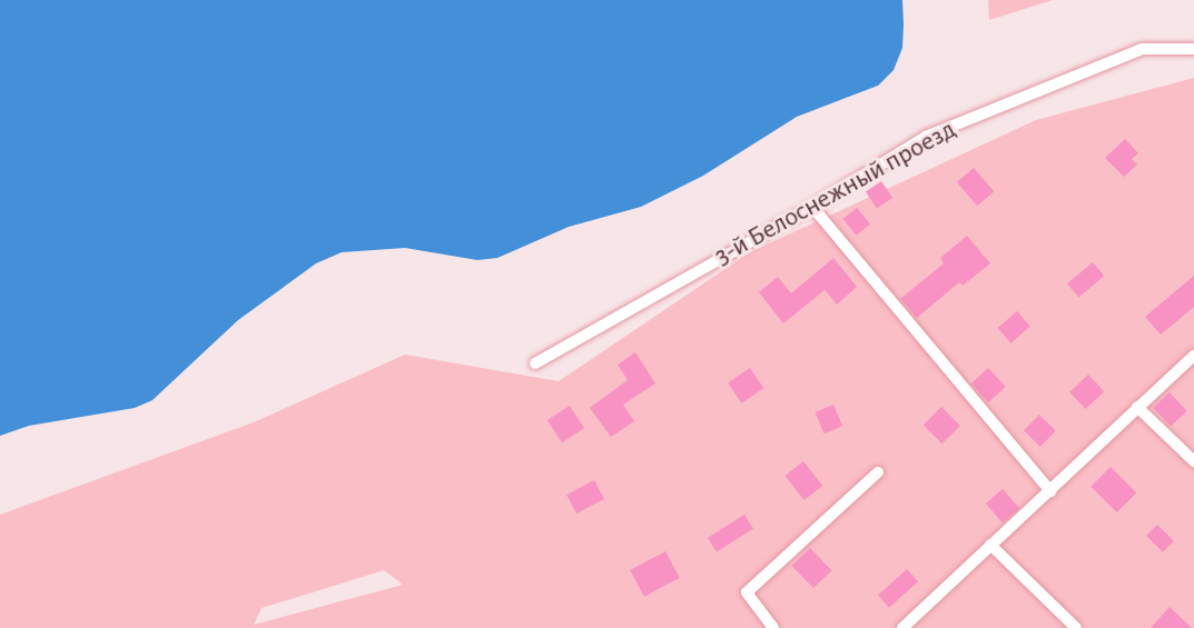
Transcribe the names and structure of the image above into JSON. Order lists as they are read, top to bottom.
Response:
{
  "streets": {
    "lane": ["3-й Белоснежный проезд"]
  }
}
